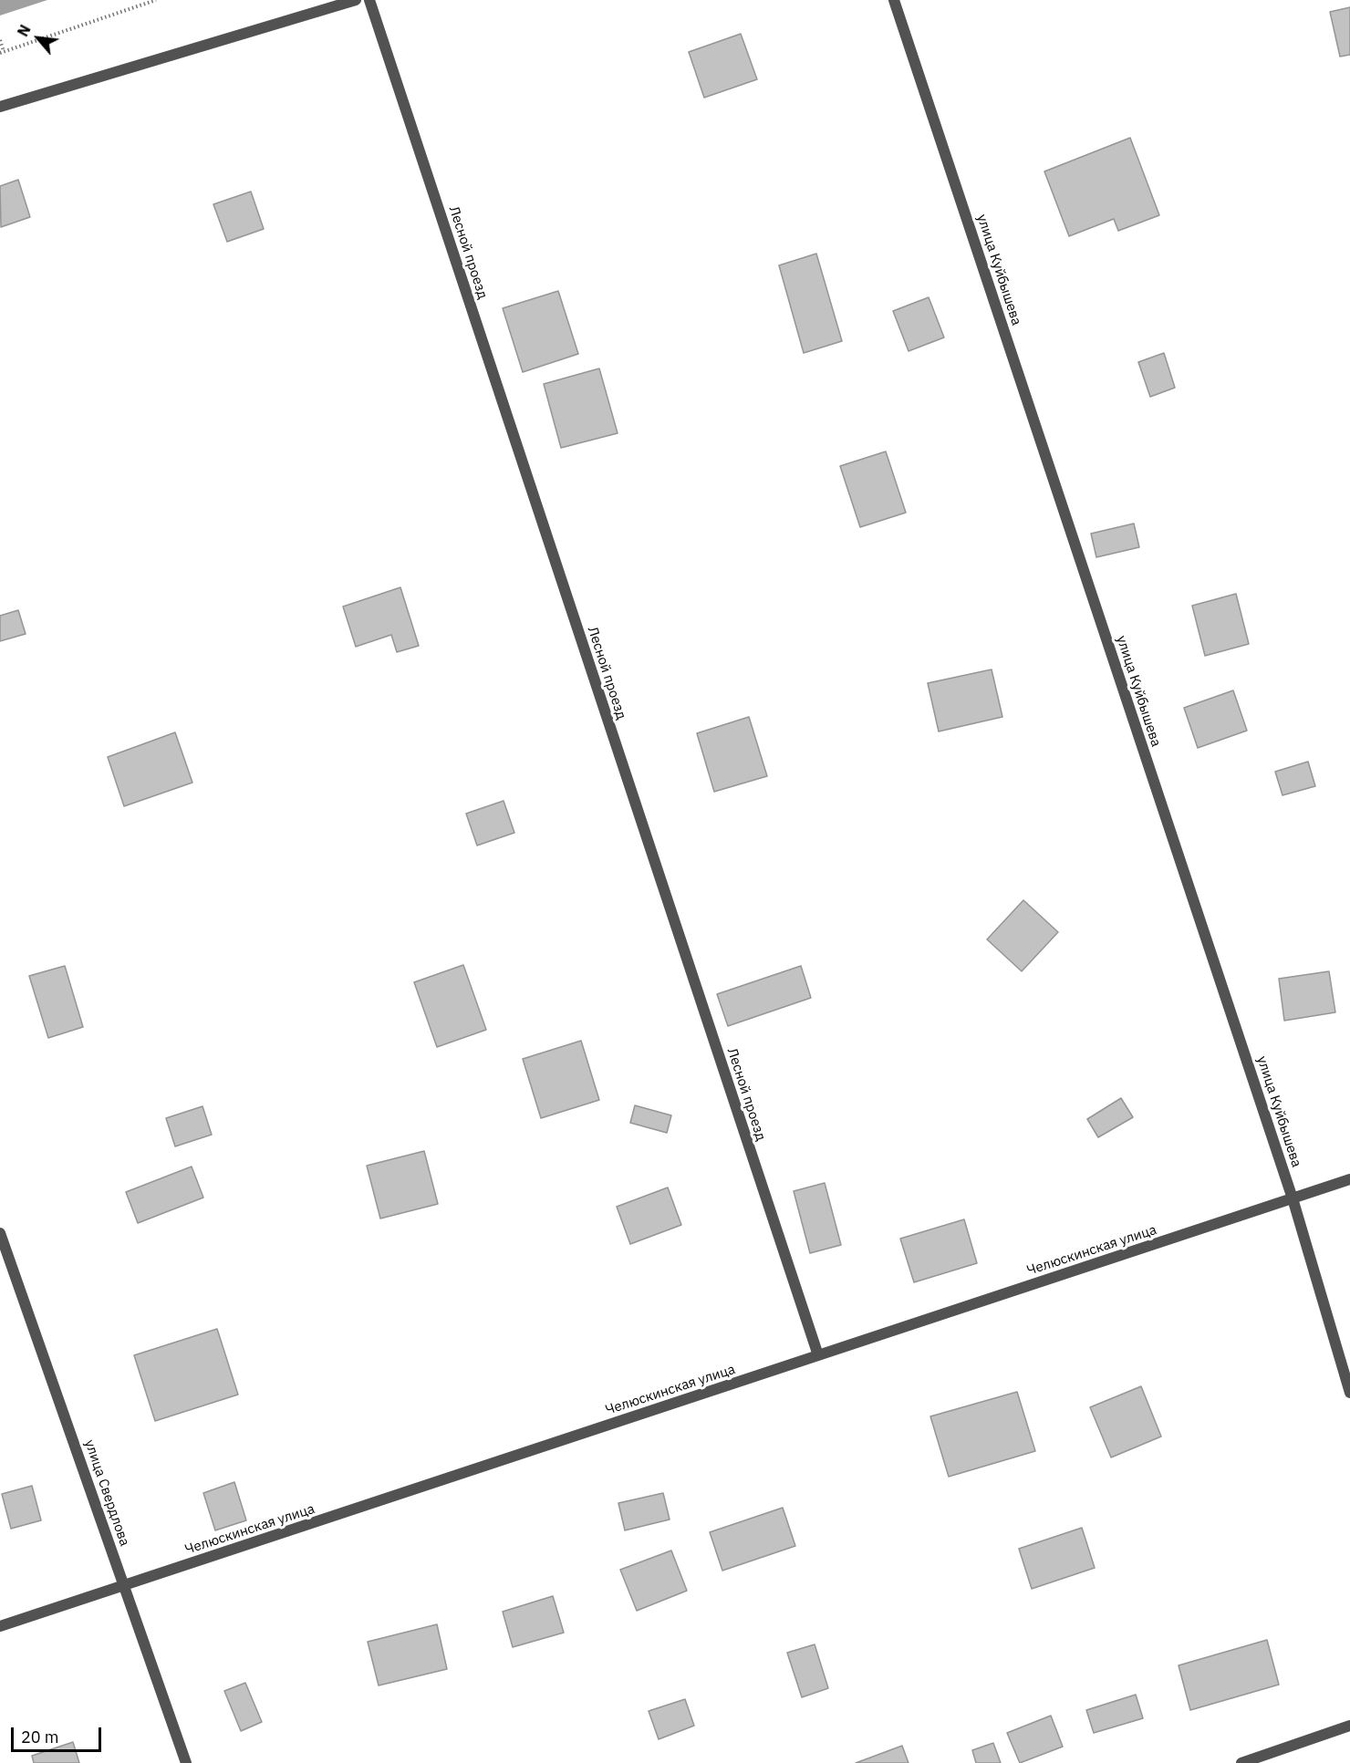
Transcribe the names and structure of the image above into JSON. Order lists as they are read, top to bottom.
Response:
{
  "streets": {
    "street": [
      "Лесной проезд",
      "улица Куйбышева",
      "Челюскинская улица",
      "улица Свердлова"
    ]
  },
  "crossings": [
    ["Лесной проезд", "Челюскинская улица"],
    ["улица Куйбышева", "Челюскинская улица"],
    ["Челюскинская улица", "улица Свердлова"]
  ],
  "scale_bar": "20 m",
  "north": "top left"
}
